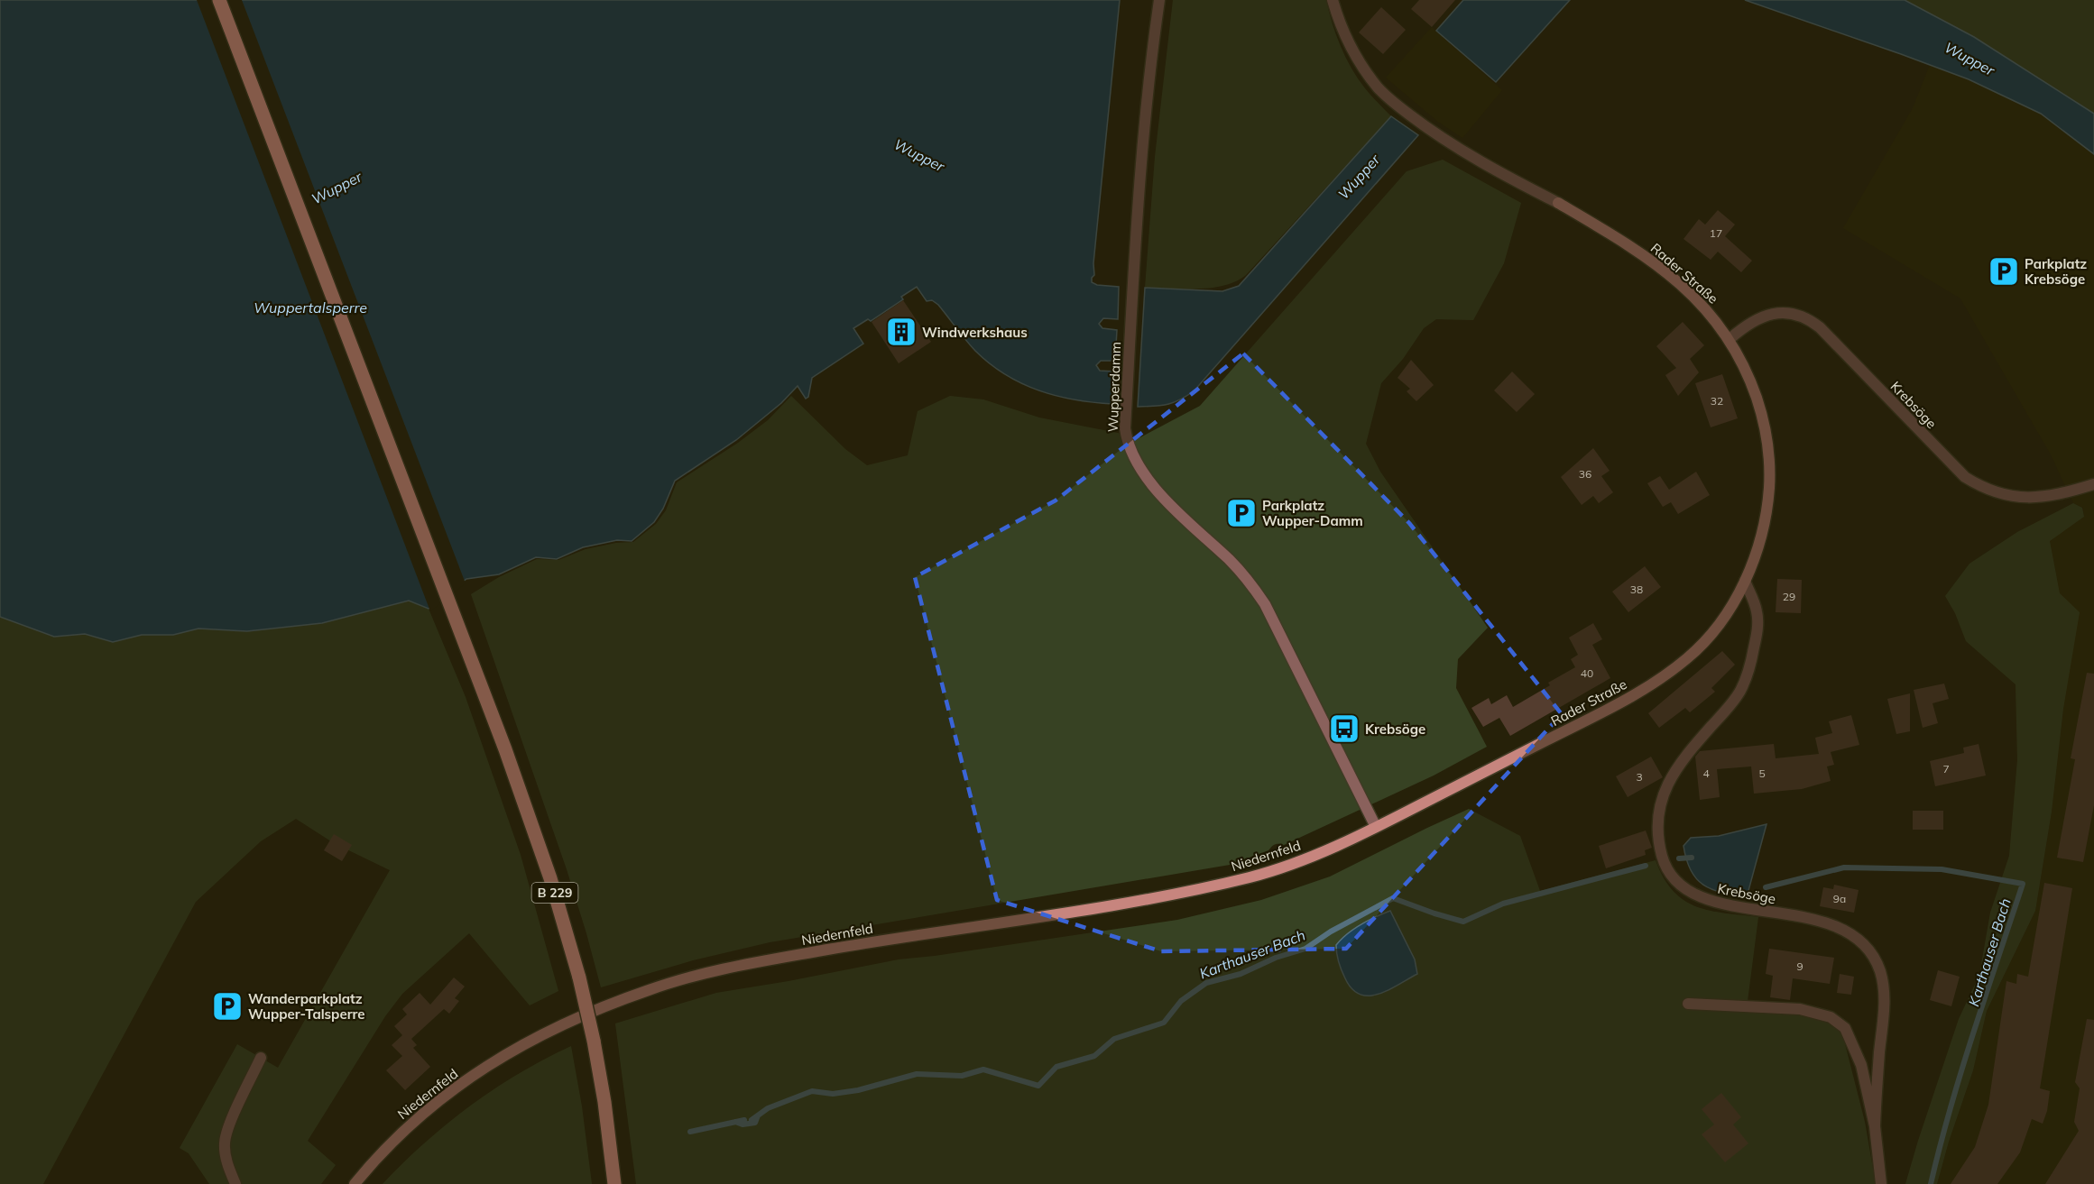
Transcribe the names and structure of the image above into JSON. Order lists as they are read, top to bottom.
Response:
{
  "streets": {
    "main road": ["B 229"],
    "street": [
      "Rader Straße",
      "Wupperdamm",
      "Krebsöge",
      "Niedernfeld"
    ]
  },
  "crossings": [
    ["Rader Straße", "Wupperdamm"],
    ["Rader Straße", "Krebsöge"],
    ["Rader Straße", "Niedernfeld"],
    ["Wupperdamm", "Niedernfeld"]
  ],
  "water": ["Wupper", "Wuppertalsperre", "Karthauser Bach"],
  "places": {
    "parking": ["Parkplatz Krebsöge", "Parkplatz Wupper-Damm", "Wanderparkplatz Wupper-Talsperre"],
    "building": ["Windwerkshaus"],
    "bus stop": ["Krebsöge"]
  },
  "house_numbers": [
    "17",
    "32",
    "36",
    "38",
    "29",
    "40",
    "7",
    "4",
    "5",
    "3",
    "9a",
    "9"
  ]
}
